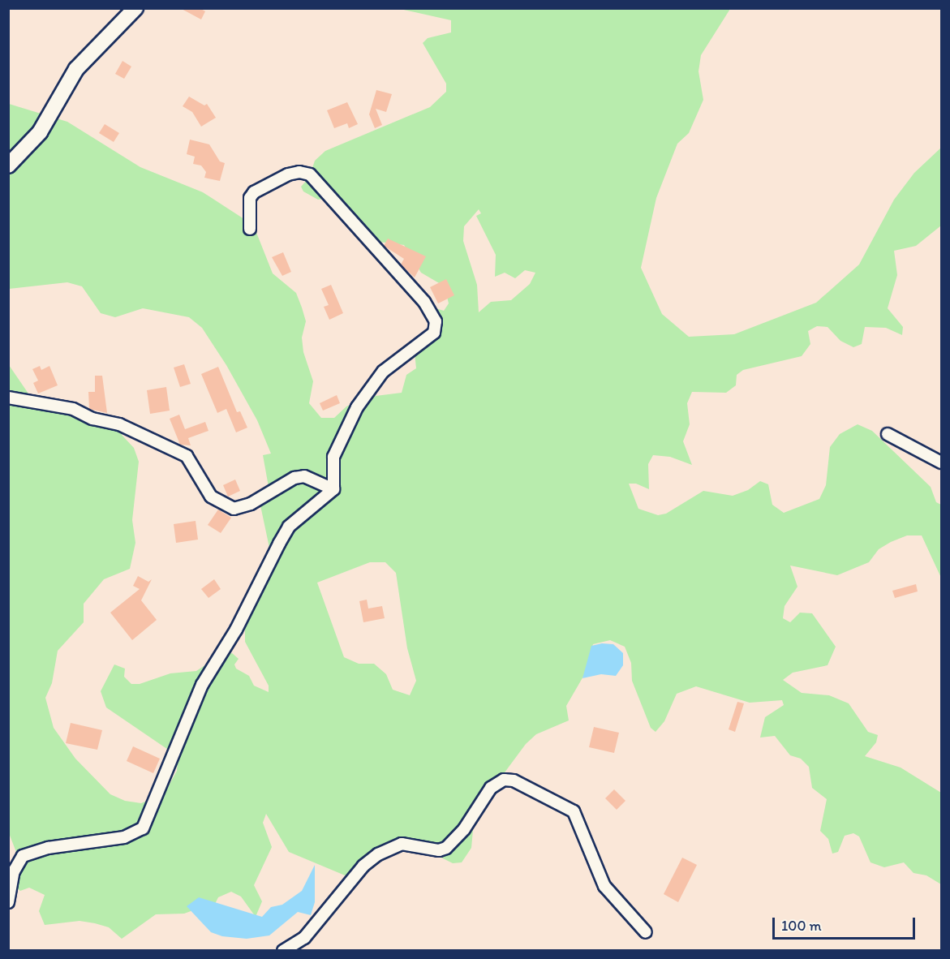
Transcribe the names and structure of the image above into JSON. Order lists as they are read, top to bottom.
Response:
{
  "scale_bar": "100 m"
}
